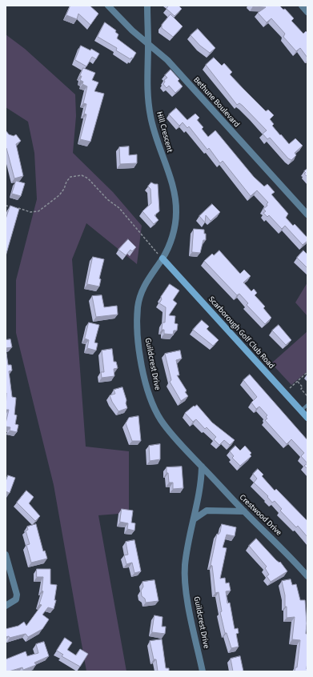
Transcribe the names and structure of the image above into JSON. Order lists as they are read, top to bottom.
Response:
{
  "streets": {
    "street": [
      "Bethune Boulevard",
      "Hill Crescent",
      "Scarborough Golf Club Road",
      "Guildcrest Drive",
      "Crestwood Drive"
    ]
  },
  "crossings": [
    ["Bethune Boulevard", "Hill Crescent"],
    ["Hill Crescent", "Scarborough Golf Club Road"],
    ["Hill Crescent", "Guildcrest Drive"],
    ["Scarborough Golf Club Road", "Guildcrest Drive"],
    ["Guildcrest Drive", "Crestwood Drive"]
  ]
}
